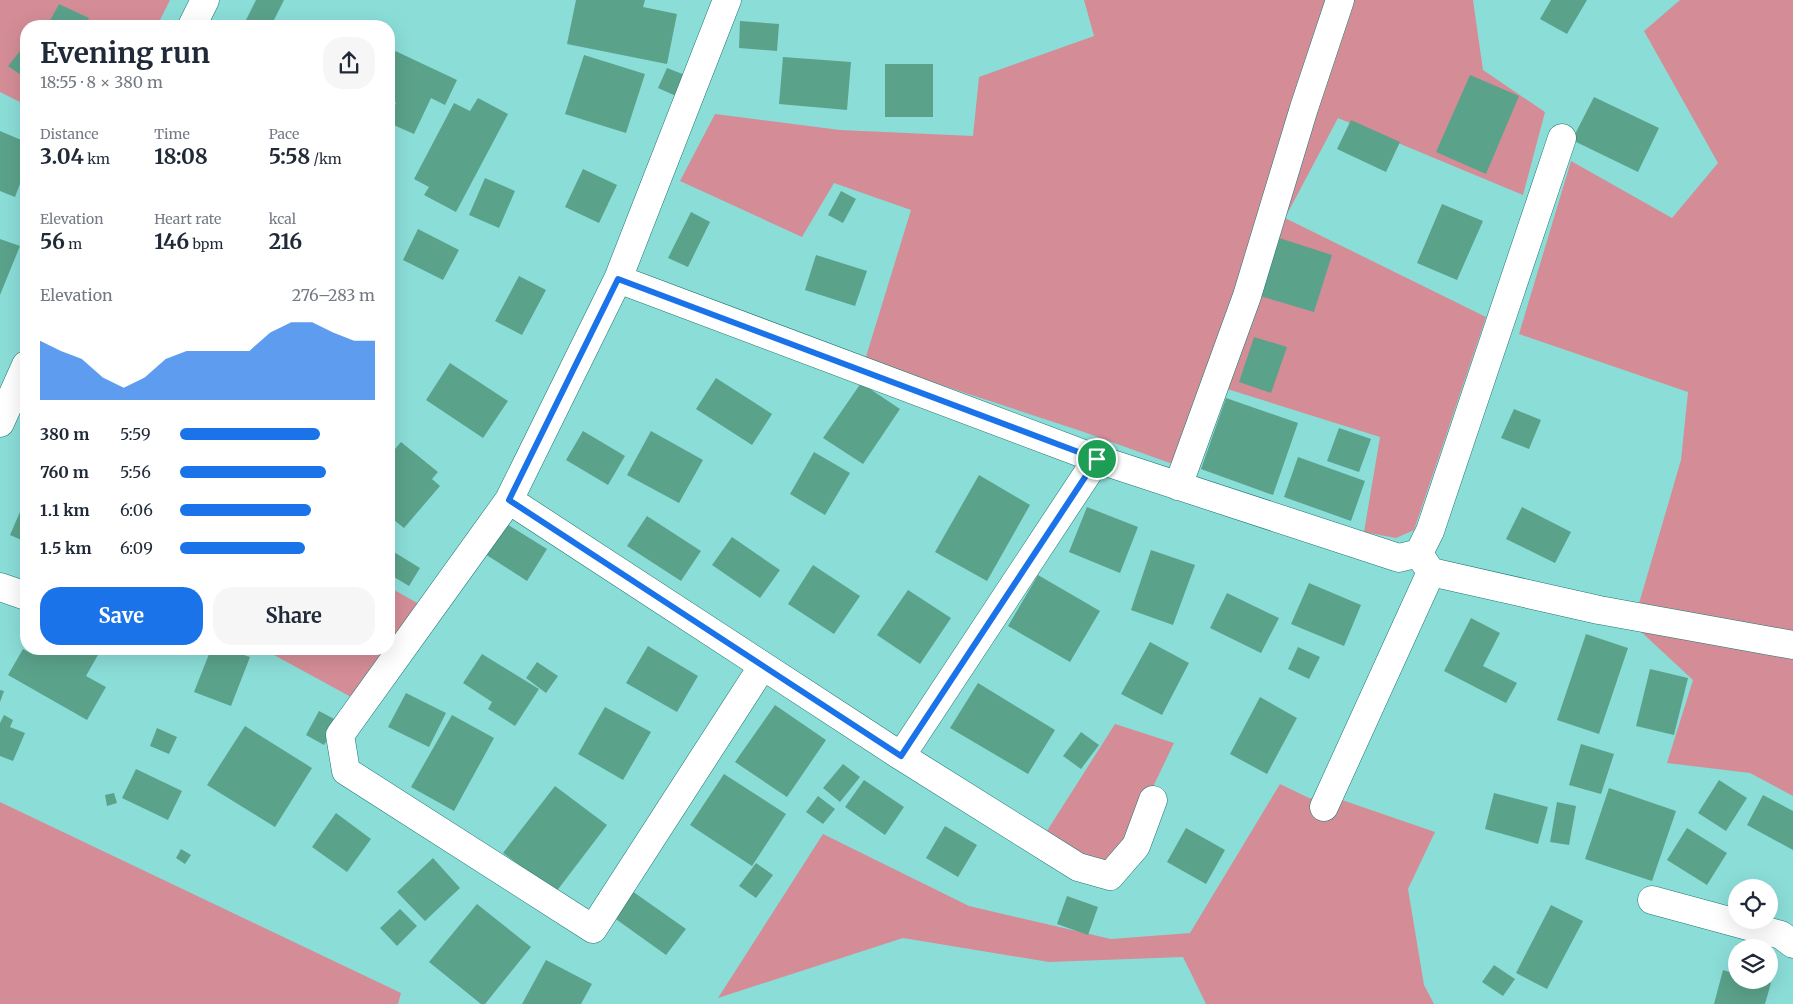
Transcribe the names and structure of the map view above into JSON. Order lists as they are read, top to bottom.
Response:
{
  "page": {
    "heading": ["Evening run", "18:55 · 8 × 380 m"],
    "stats": [
      ["Distance", "3.04 km"],
      ["Time", "18:08"],
      ["Pace", "5:58 /km"],
      ["Elevation", "56 m"],
      ["Heart rate", "146 bpm"],
      ["kcal", "216"]
    ],
    "chart": ["Elevation", "276–283 m"],
    "list": [
      {
        "name": "380 m",
        "note": "5:59"
      },
      {
        "name": "760 m",
        "note": "5:56"
      },
      {
        "name": "1.1 km",
        "note": "6:06"
      },
      {
        "name": "1.5 km",
        "note": "6:09"
      }
    ],
    "buttons": ["Save", "Share"]
  }
}
